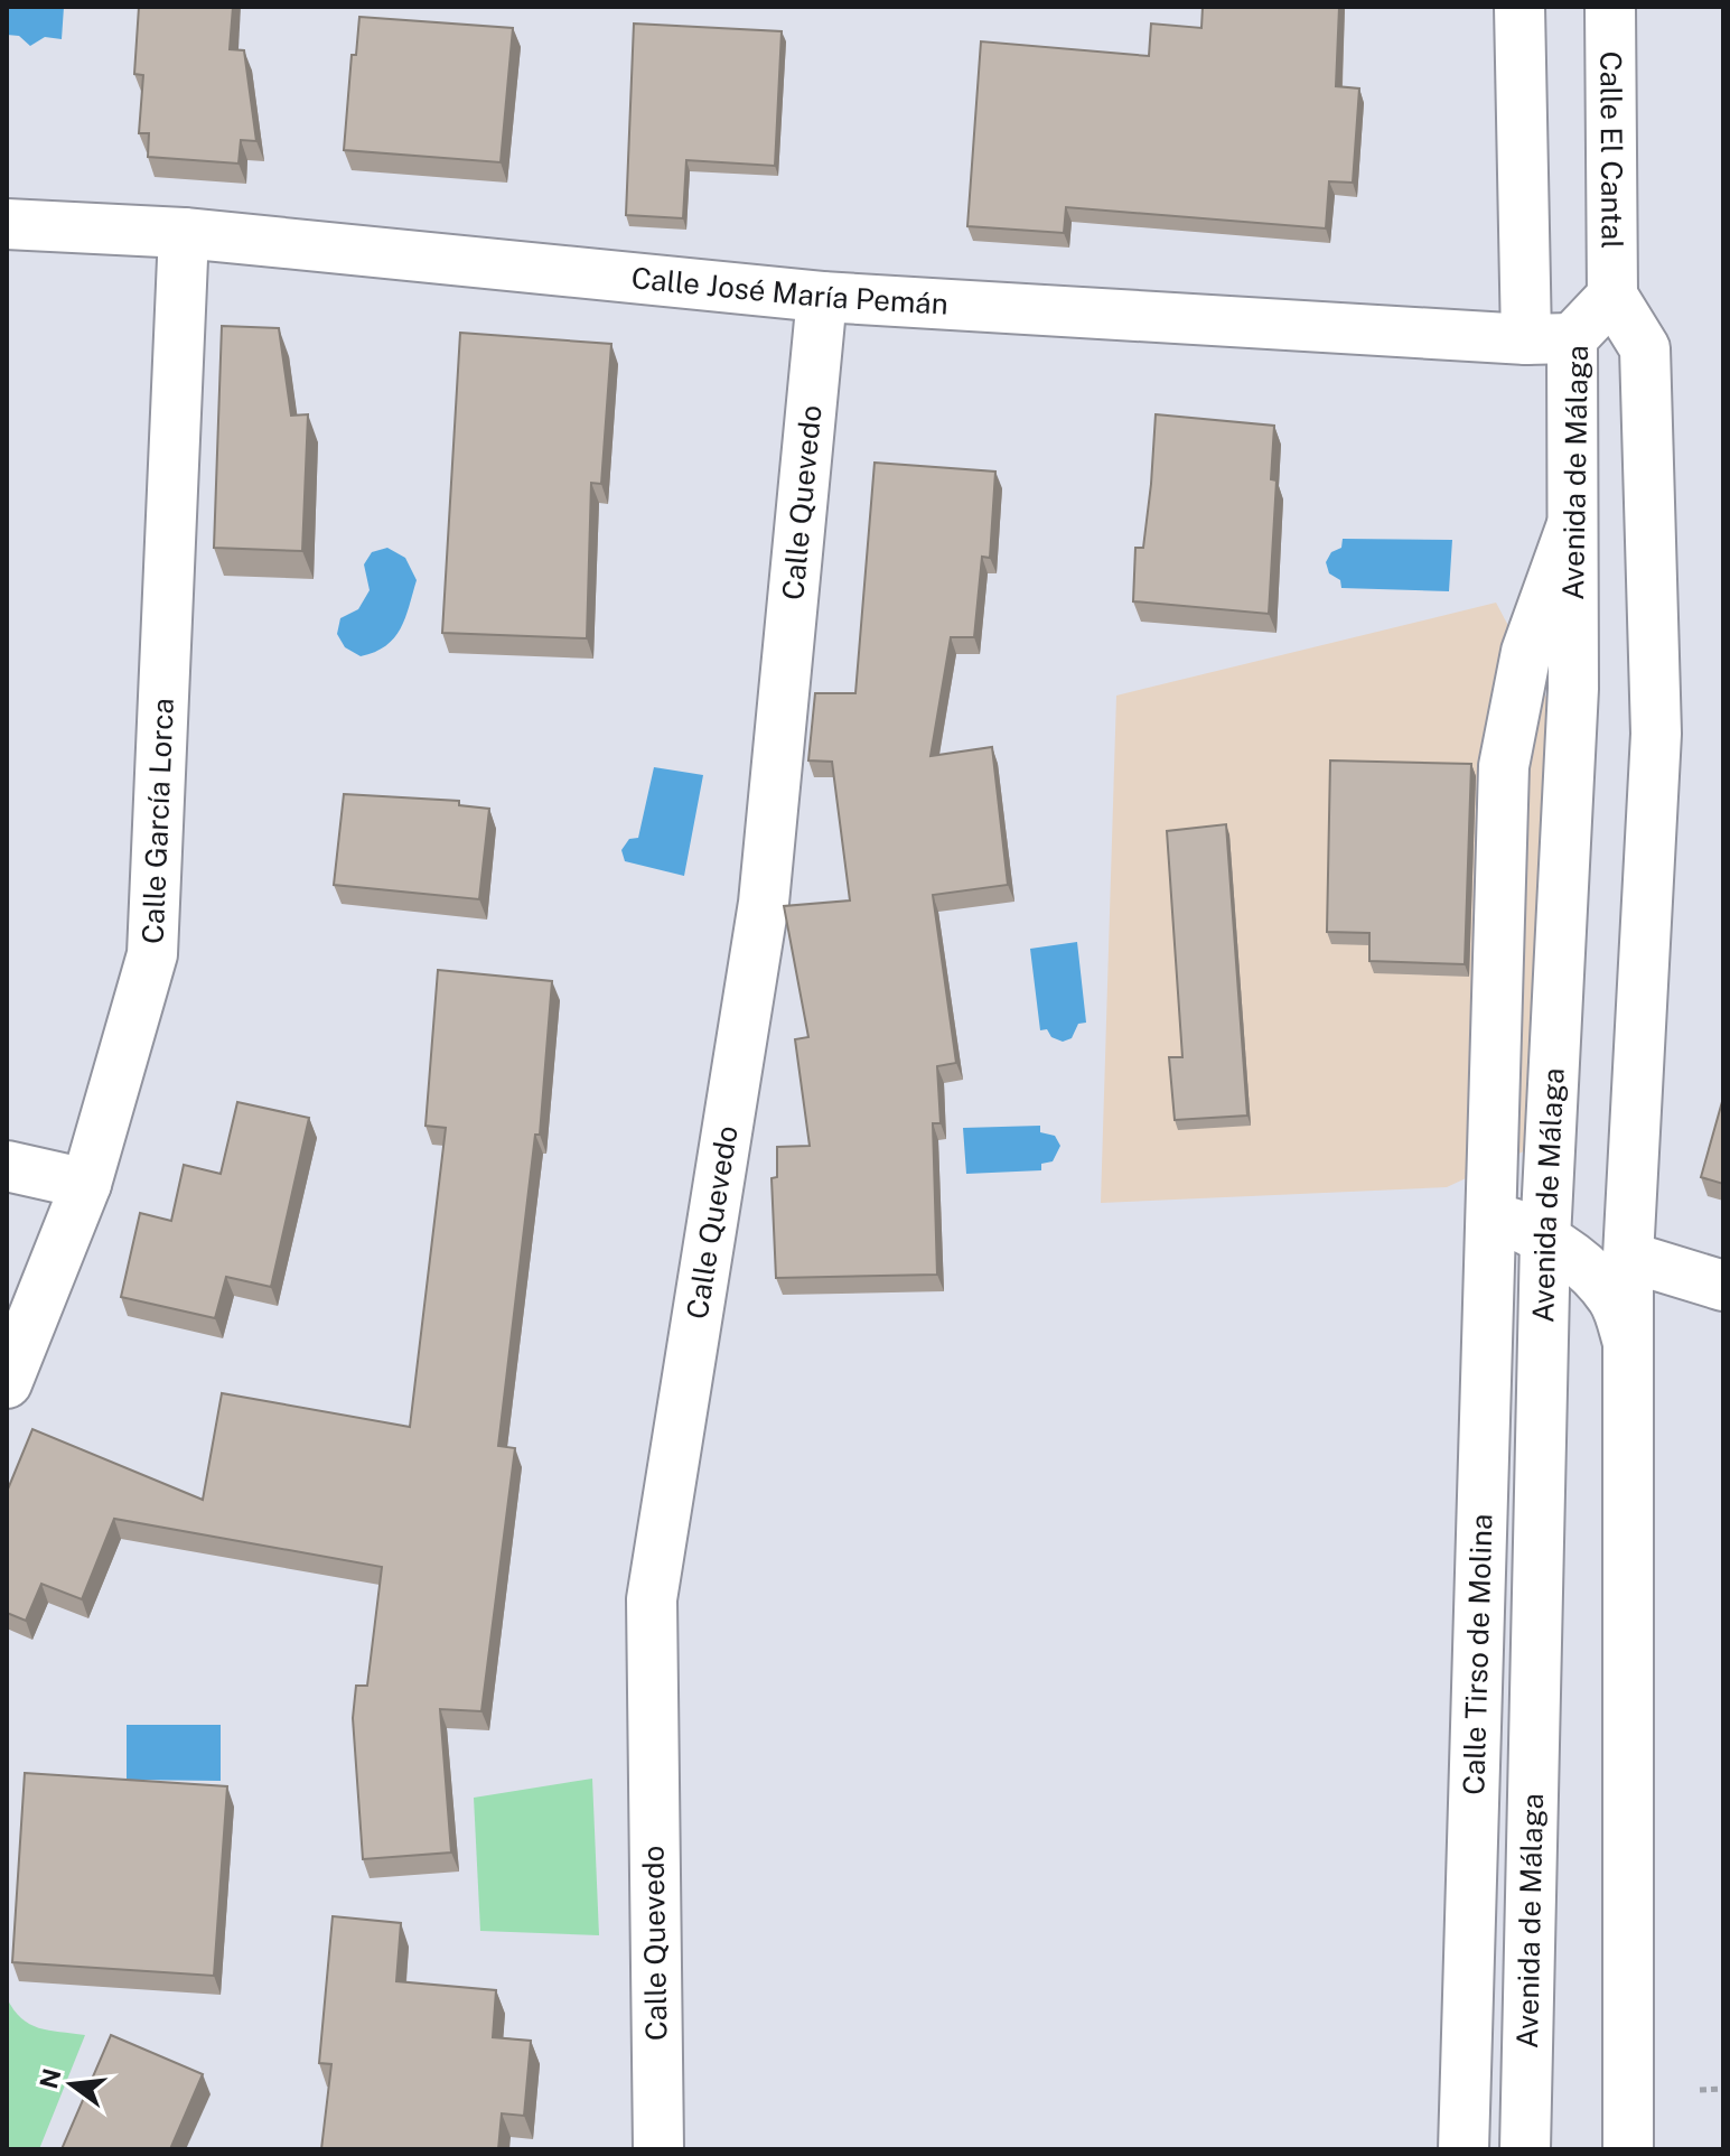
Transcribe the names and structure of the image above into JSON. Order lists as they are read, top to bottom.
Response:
{
  "streets": {
    "street": [
      "Calle El Cantal",
      "Calle José María Pemán",
      "Avenida de Málaga",
      "Calle Quevedo",
      "Calle García Lorca",
      "Calle Tirso de Molina"
    ]
  },
  "crossings": [
    ["Calle El Cantal", "Avenida de Málaga"],
    ["Calle José María Pemán", "Avenida de Málaga"],
    ["Calle José María Pemán", "Calle Quevedo"],
    ["Calle José María Pemán", "Calle García Lorca"],
    ["Avenida de Málaga", "Calle Tirso de Molina"]
  ],
  "north": "left"
}
